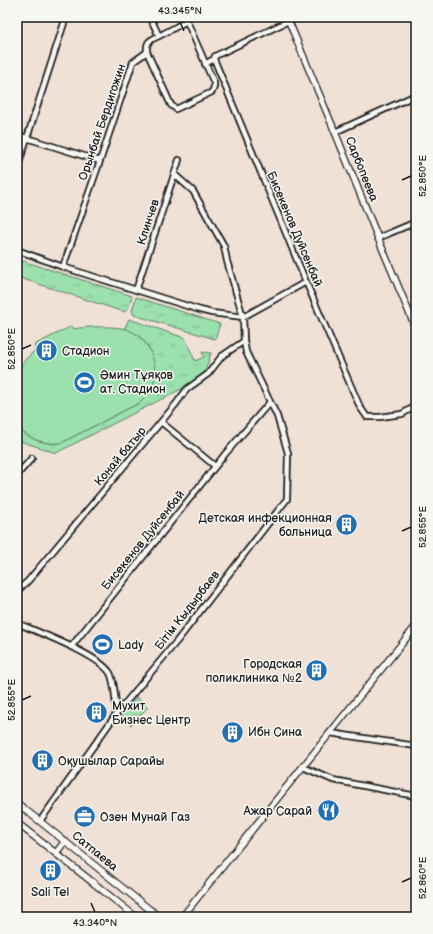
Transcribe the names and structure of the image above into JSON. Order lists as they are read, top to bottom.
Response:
{
  "streets": {
    "street": [
      "Орынбай Бердигожин",
      "Сарбопеева",
      "Клинчев",
      "Бисекенов Дуйсенбай",
      "Конай батыр",
      "Бiтiм Кыдырбаев",
      "Сатпаева"
    ]
  },
  "crossings": [
    ["Клинчев", "Бiтiм Кыдырбаев"],
    ["Бисекенов Дуйсенбай", "Бiтiм Кыдырбаев"],
    ["Конай батыр", "Бiтiм Кыдырбаев"],
    ["Бiтiм Кыдырбаев", "Сатпаева"]
  ],
  "places": {
    "building": [
      "Стадион",
      "Детская инфекционная больница",
      "Городская поликлиника №2",
      "Мухит Бизнес Центр",
      "Ибн Сина",
      "Оқушылар Сарайы",
      "Sali Tel"
    ],
    "sports": ["Әмин Тұяқов ат. Стадион", "Lady"],
    "restaurant": ["Ажар Сарай"],
    "office": ["Озен Мунай Газ"]
  },
  "coordinates": [
    "43.345°N",
    "52.850°E",
    "52.855°E",
    "52.860°E",
    "43.340°N"
  ]
}
